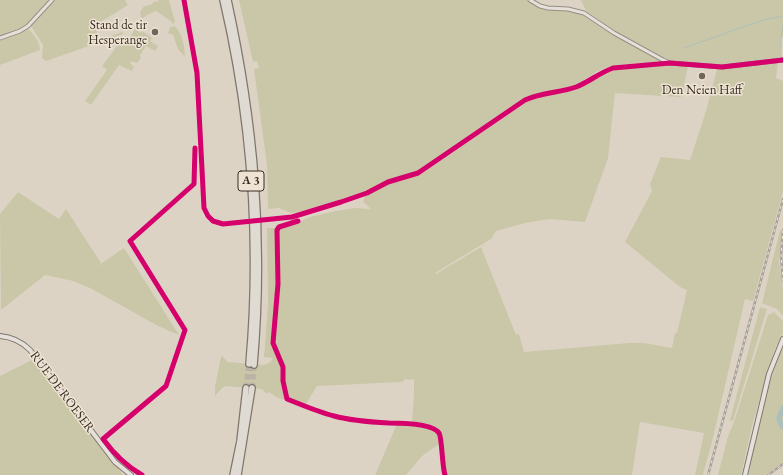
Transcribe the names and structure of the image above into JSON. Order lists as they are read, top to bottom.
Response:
{
  "streets": {
    "highway": ["A 3"],
    "main road": ["RUE DE ROESER"]
  },
  "places": ["Stand de tir Hesperange", "Den Neien Haff"]
}
